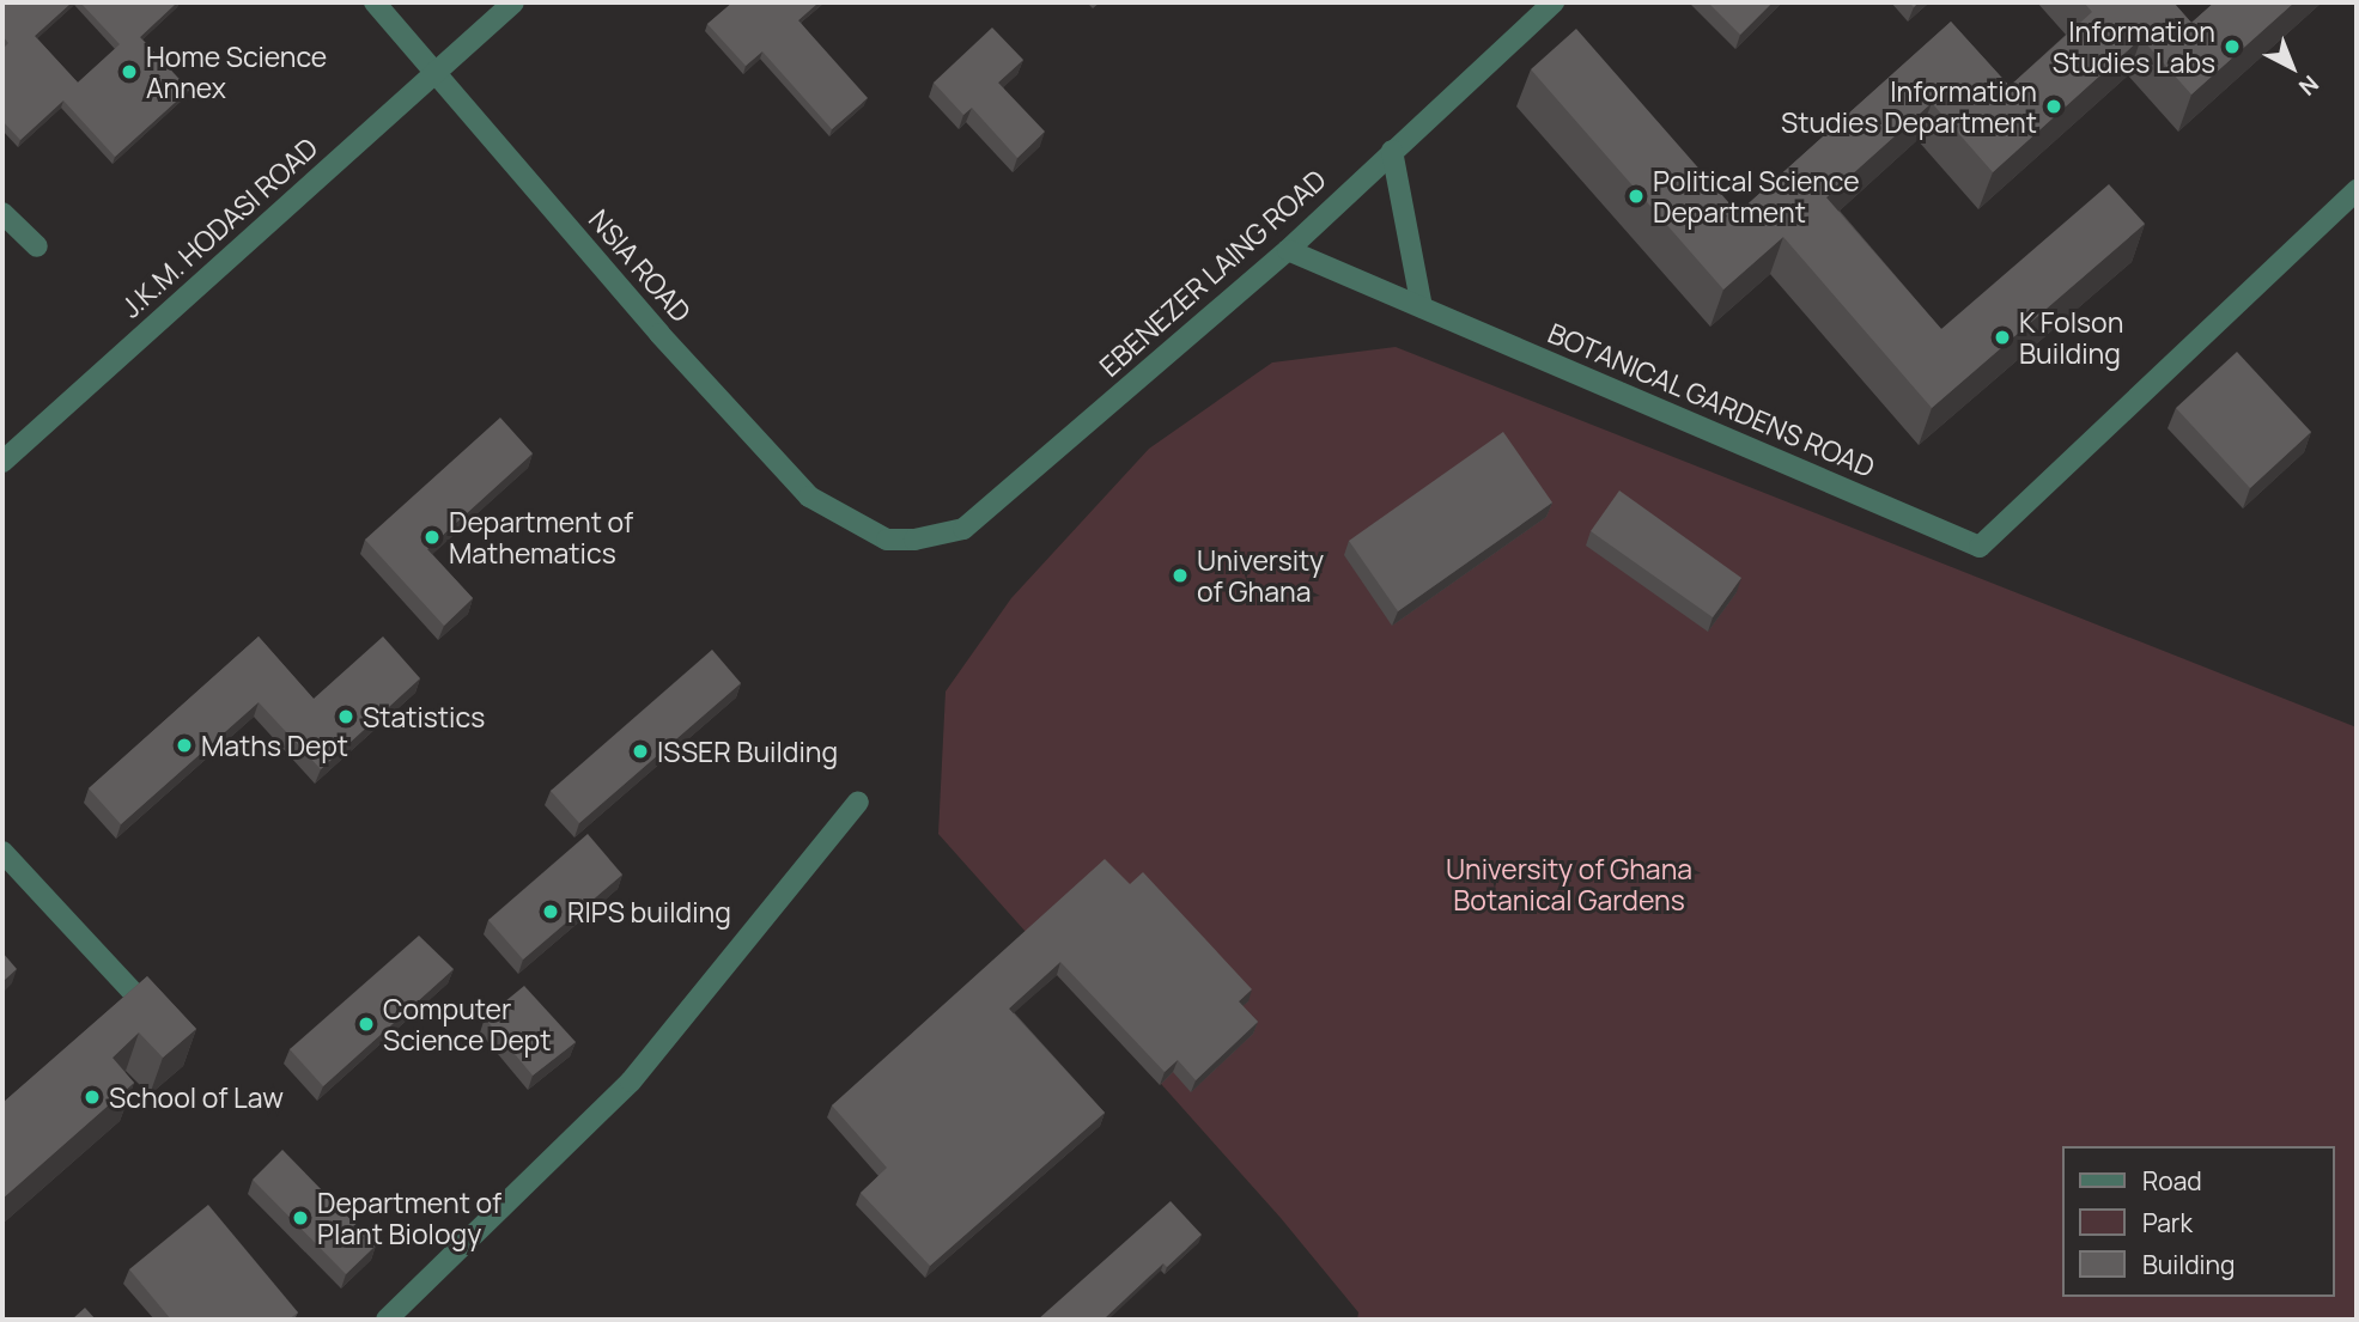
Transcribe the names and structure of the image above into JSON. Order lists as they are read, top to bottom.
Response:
{
  "streets": {
    "street": [
      "J.K.M. HODASI ROAD",
      "NSIA ROAD",
      "EBENEZER LAING ROAD",
      "BOTANICAL GARDENS ROAD"
    ]
  },
  "crossings": [
    ["J.K.M. HODASI ROAD", "NSIA ROAD"],
    ["NSIA ROAD", "EBENEZER LAING ROAD"],
    ["EBENEZER LAING ROAD", "BOTANICAL GARDENS ROAD"]
  ],
  "parks": ["University of Ghana Botanical Gardens"],
  "places": [
    "Information Studies Labs",
    "Home Science Annex",
    "Information Studies Department",
    "Political Science Department",
    "K Folson Building",
    "Department of Mathematics",
    "University of Ghana",
    "Statistics",
    "Maths Dept",
    "ISSER Building",
    "RIPS building",
    "Computer Science Dept",
    "School of Law",
    "Department of Plant Biology"
  ],
  "legend": ["Road", "Park", "Building"],
  "north": "bottom right"
}
